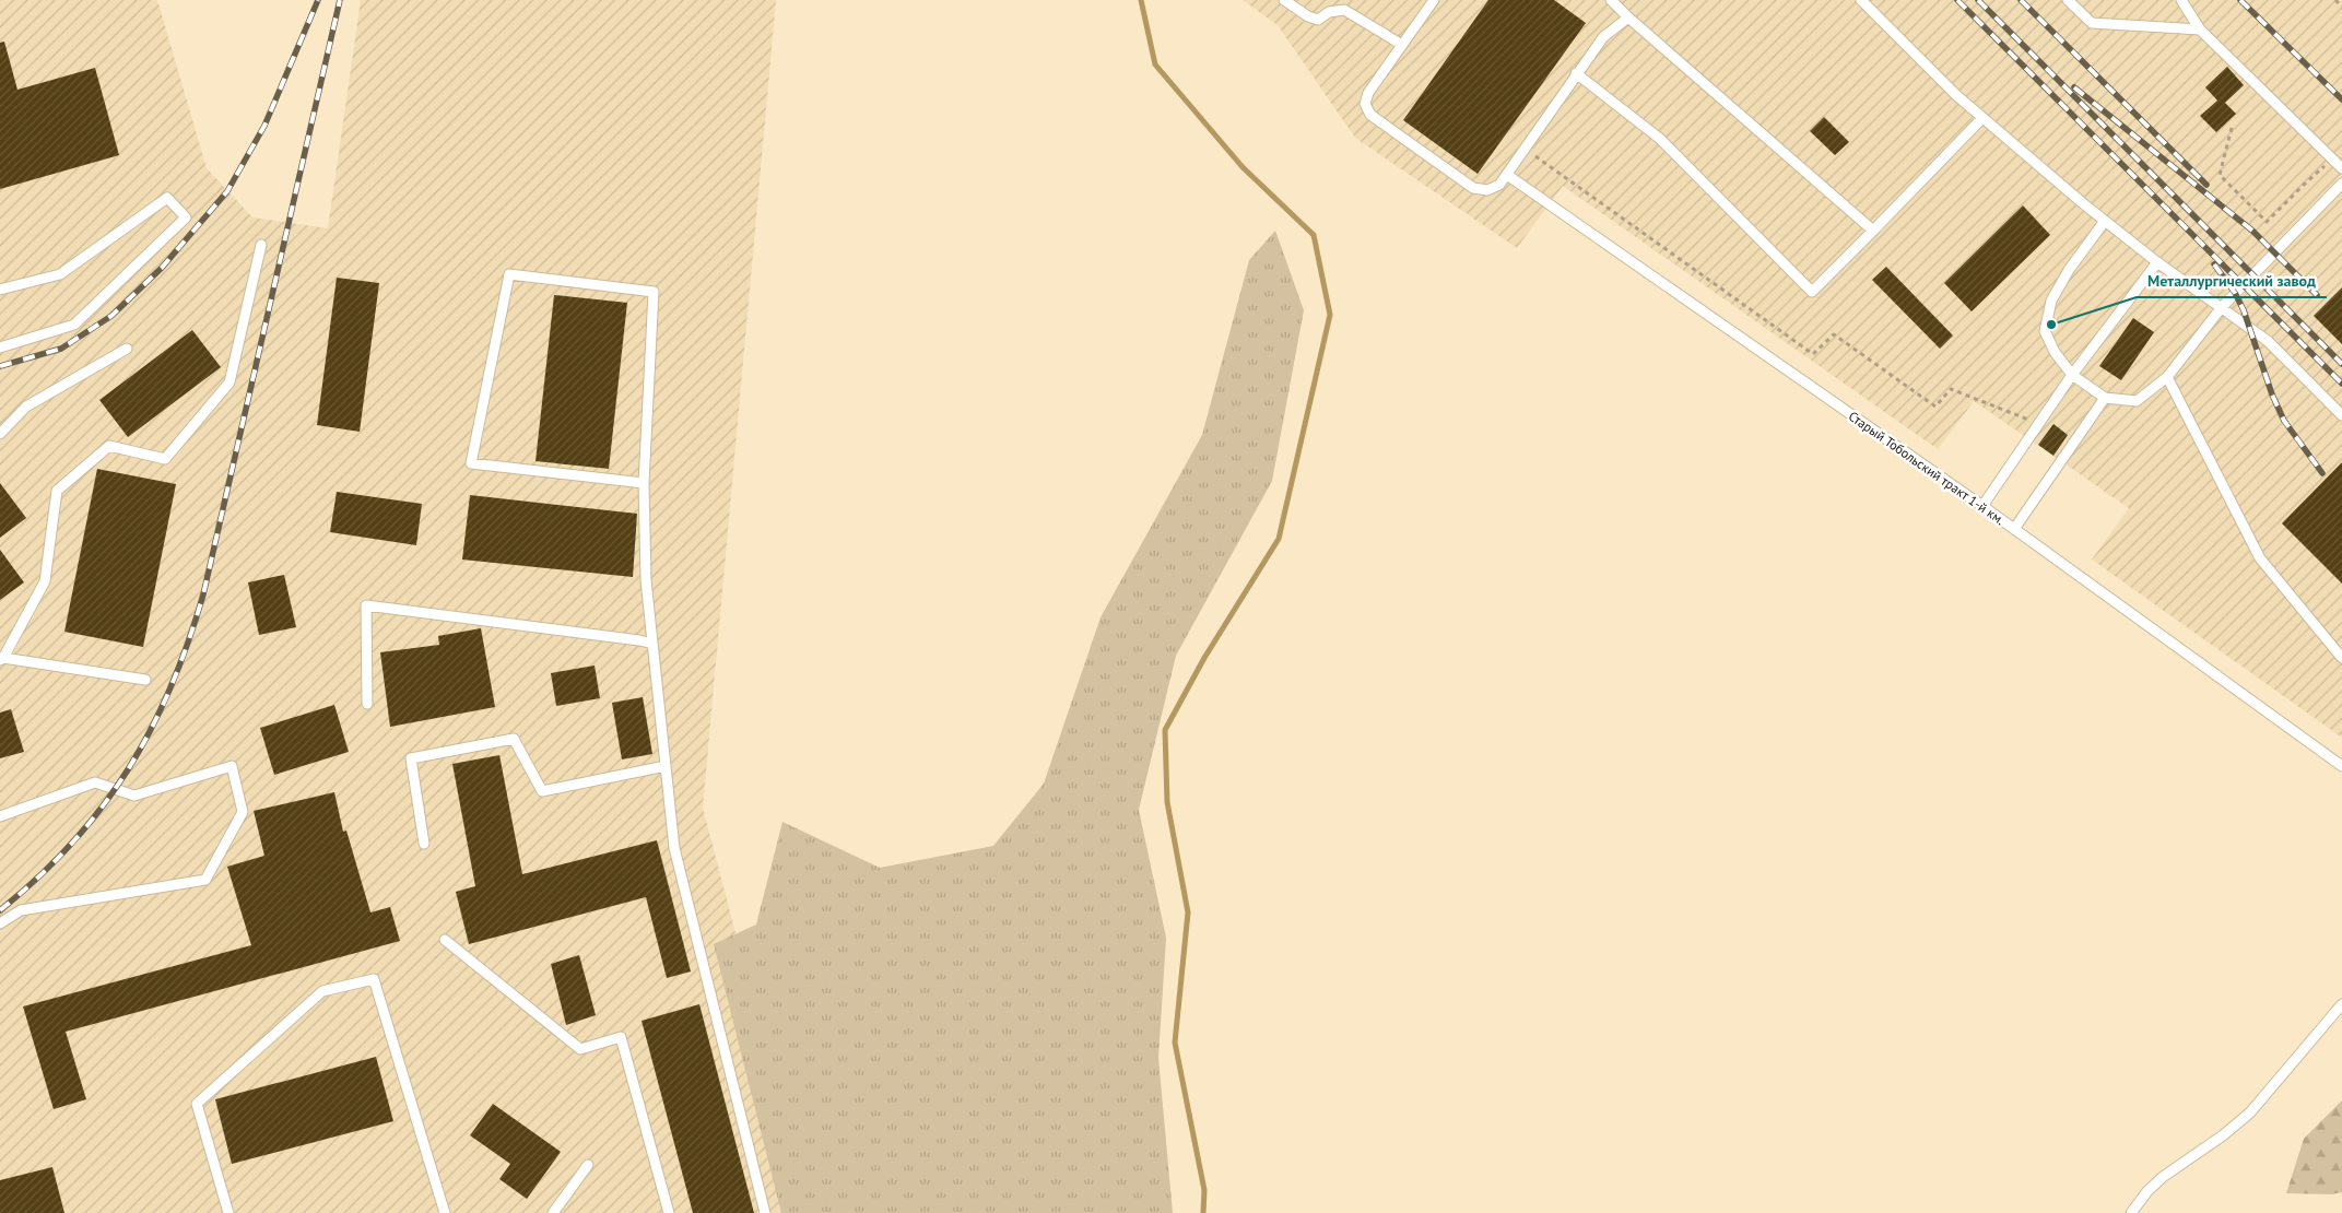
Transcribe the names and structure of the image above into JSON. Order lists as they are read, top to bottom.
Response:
{
  "streets": {
    "lane": ["Старый Тобольский тракт 1-й км."]
  },
  "places": ["Металлургический завод"]
}
